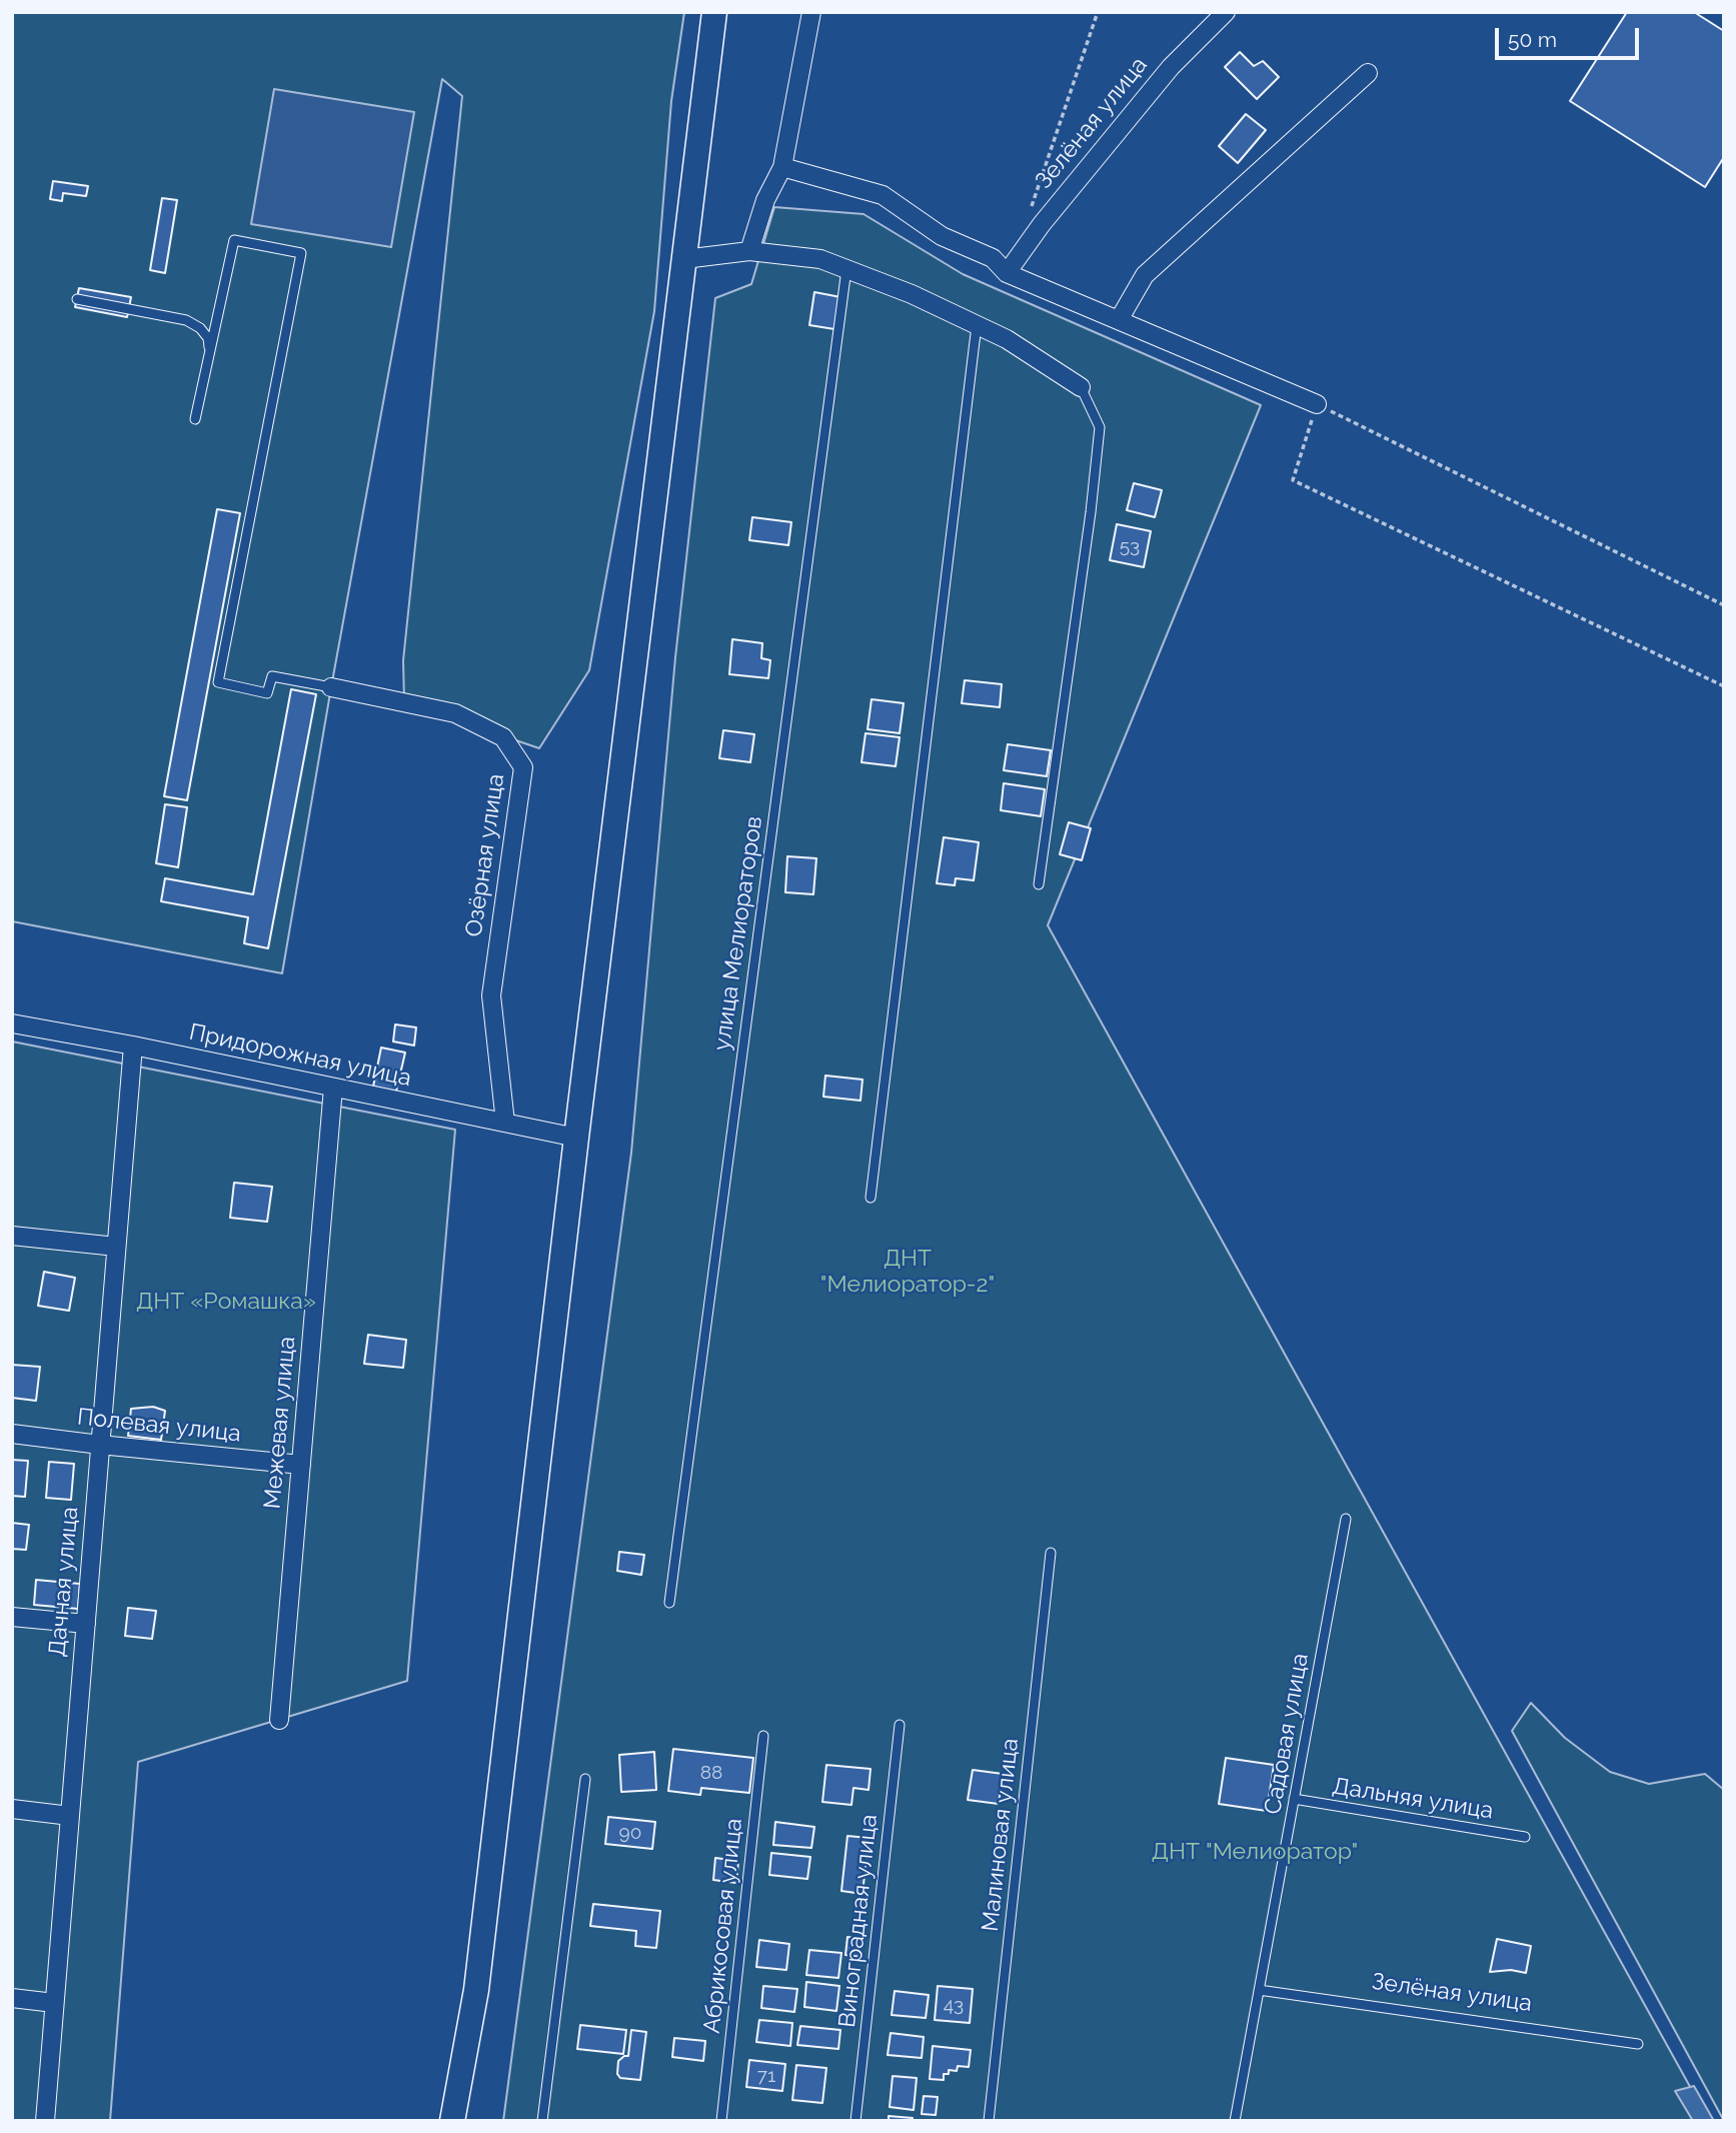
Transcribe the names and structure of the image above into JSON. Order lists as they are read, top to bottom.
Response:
{
  "streets": {
    "street": [
      "Зелёная улица",
      "Озёрная улица",
      "Придорожная улица",
      "Межевая улица",
      "Полевая улица",
      "Дачная улица"
    ],
    "lane": [
      "улица Мелиораторов",
      "Садовая улица",
      "Дальняя улица",
      "Малиновая улица",
      "Виноградная улица",
      "Абрикосовая улица"
    ]
  },
  "crossings": [
    ["Зелёная улица", "Садовая улица"],
    ["Озёрная улица", "Придорожная улица"],
    ["Придорожная улица", "Межевая улица"],
    ["Придорожная улица", "Дачная улица"],
    ["Межевая улица", "Полевая улица"],
    ["Полевая улица", "Дачная улица"],
    ["Садовая улица", "Дальняя улица"]
  ],
  "parks": ["ДНТ \"Мелиоратор-2\"", "ДНТ «Ромашка»", "ДНТ \"Мелиоратор\""],
  "house_numbers": [
    "53",
    "88",
    "90",
    "43",
    "71"
  ],
  "scale_bar": "50 m"
}
